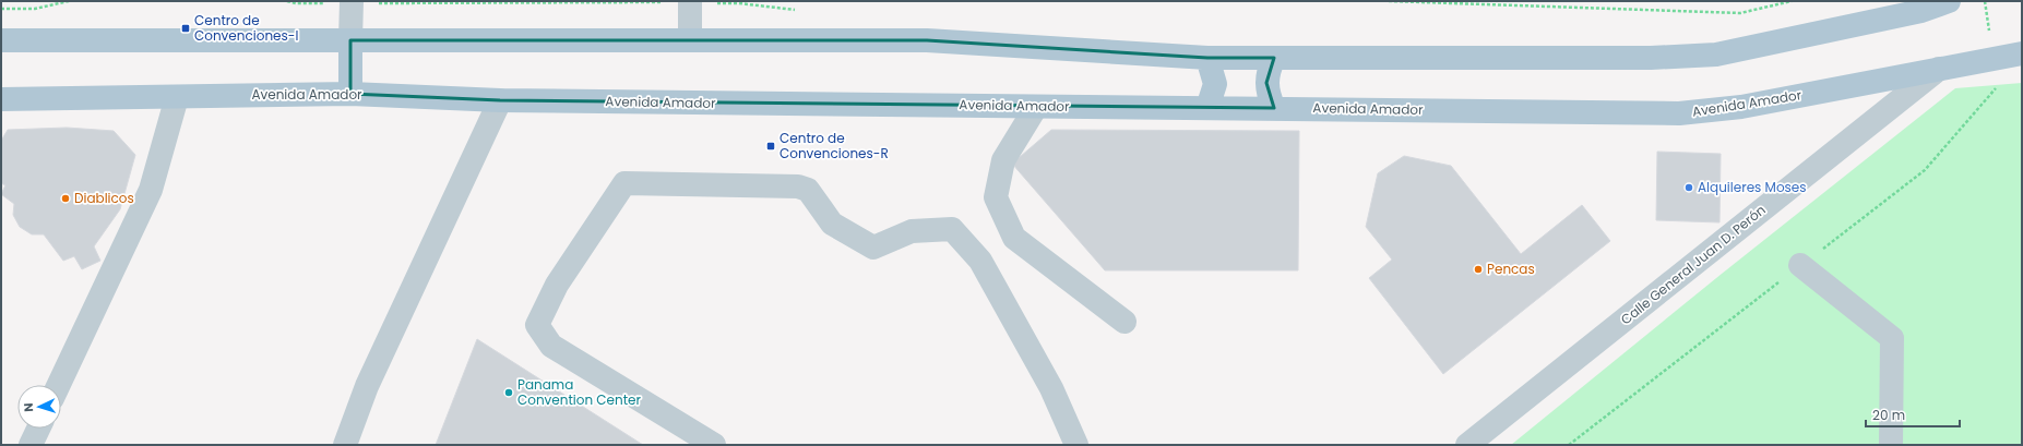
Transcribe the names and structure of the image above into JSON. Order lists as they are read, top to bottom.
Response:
{
  "streets": {
    "main road": ["Avenida Amador"],
    "street": ["Calle General Juan D. Perón"]
  },
  "crossings": [
    ["Avenida Amador", "Calle General Juan D. Perón"]
  ],
  "places": {
    "transit": ["Centro de Convenciones-I", "Centro de Convenciones-R"],
    "other": [
      "Alquileres Moses",
      "Diablicos",
      "Pencas",
      "Panama Convention Center"
    ]
  },
  "scale_bar": "20 m",
  "north": "left"
}
